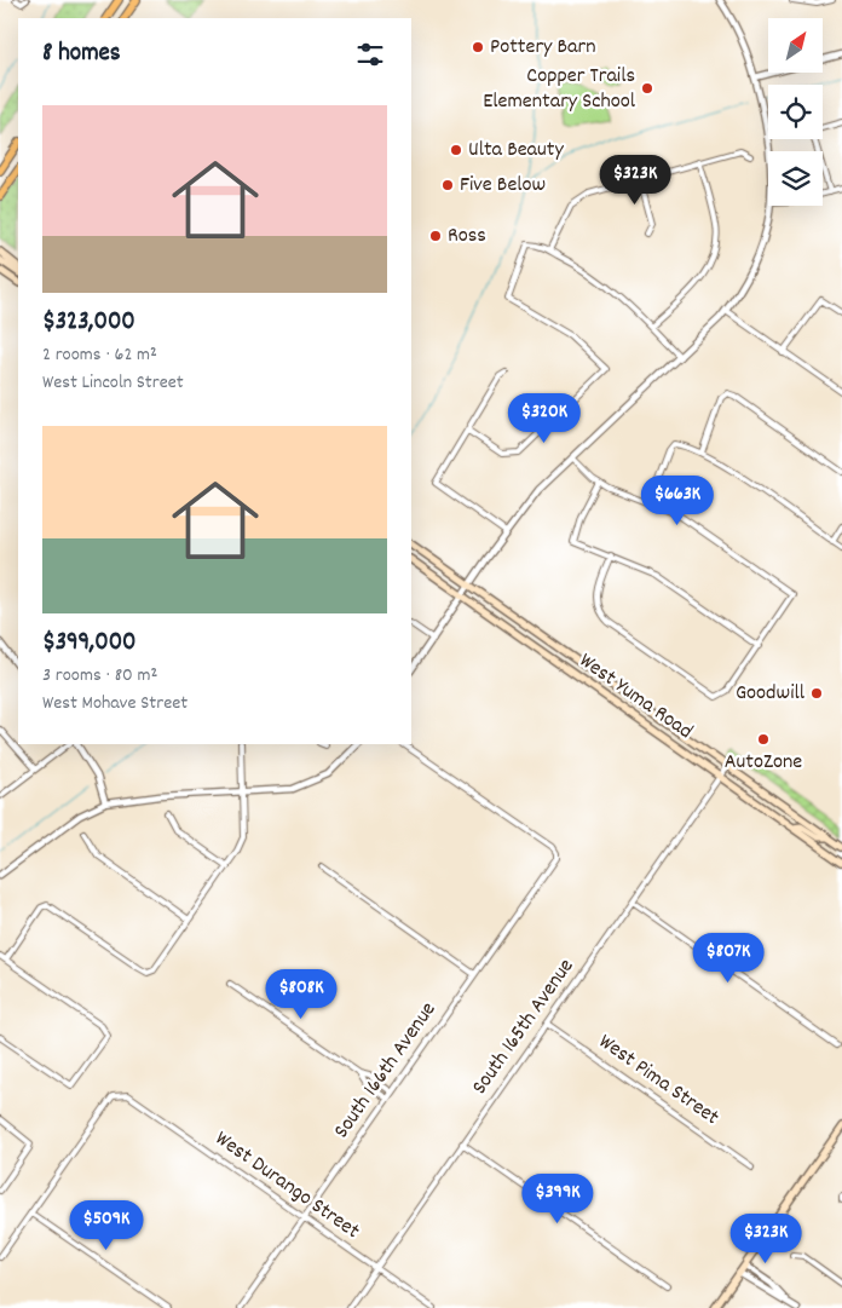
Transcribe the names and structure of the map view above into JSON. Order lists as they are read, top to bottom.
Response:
{
  "streets": {
    "main road": ["West Yuma Road"],
    "street": [
      "South 165th Avenue",
      "South 166th Avenue",
      "West Pima Street",
      "West Durango Street"
    ]
  },
  "crossings": [
    ["West Yuma Road", "South 165th Avenue"],
    ["South 165th Avenue", "West Pima Street"],
    ["South 165th Avenue", "West Durango Street"],
    ["South 166th Avenue", "West Durango Street"]
  ],
  "places": [
    "Pottery Barn",
    "Copper Trails Elementary School",
    "Ulta Beauty",
    "Five Below",
    "Ross",
    "Goodwill",
    "AutoZone"
  ],
  "north": "top right",
  "page": {
    "heading": "8 homes",
    "list": [
      {
        "name": "$323,000",
        "note": "2 rooms · 62 m² · West Lincoln Street"
      },
      {
        "name": "$399,000",
        "note": "3 rooms · 80 m² · West Mohave Street"
      }
    ],
    "price": [
      "$323K",
      "$320K",
      "$663K",
      "$807K",
      "$808K",
      "$399K",
      "$509K",
      "$323K"
    ]
  }
}
